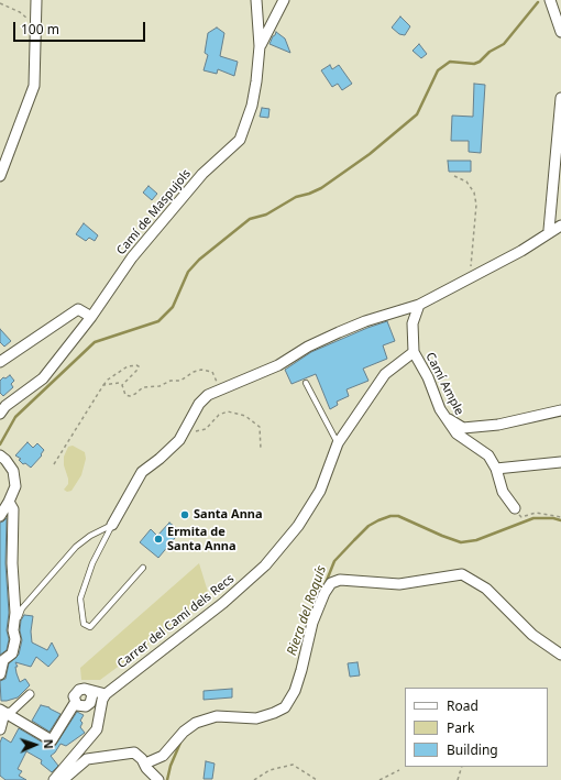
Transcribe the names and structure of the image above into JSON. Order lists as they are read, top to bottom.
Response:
{
  "streets": {
    "street": ["Camí de Maspujols", "Camí Ample", "Carrer del Camí dels Recs"]
  },
  "crossings": [
    ["Camí Ample", "Carrer del Camí dels Recs"]
  ],
  "water": ["Riera del Roquís"],
  "places": ["Santa Anna", "Ermita de Santa Anna"],
  "legend": ["Road", "Park", "Building"],
  "scale_bar": "100 m",
  "north": "right"
}
